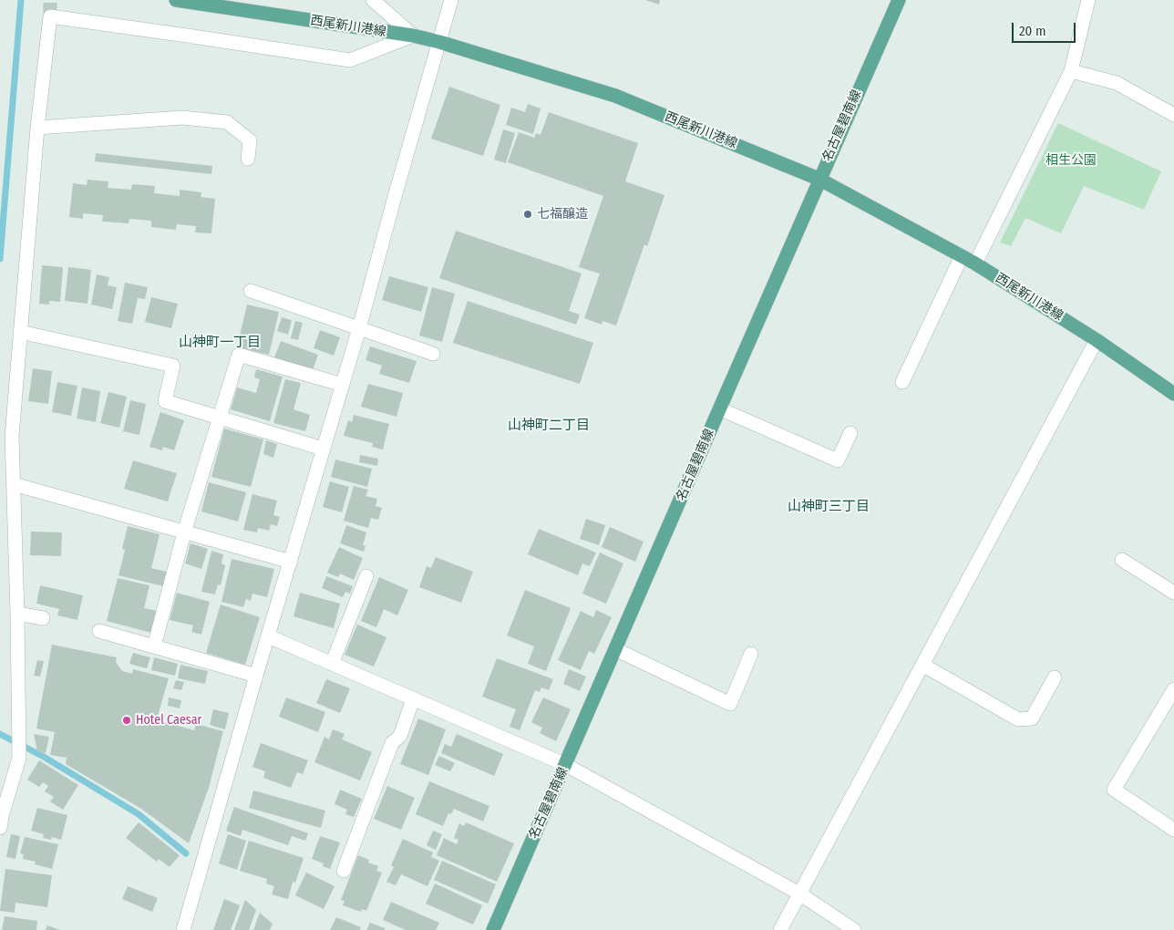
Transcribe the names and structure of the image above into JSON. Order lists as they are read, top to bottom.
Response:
{
  "streets": {
    "main road": ["西尾新川港線", "名古屋碧南線"]
  },
  "crossings": [
    ["西尾新川港線", "名古屋碧南線"]
  ],
  "districts": ["山神町一丁目", "山神町二丁目", "山神町三丁目"],
  "parks": ["相生公園"],
  "places": ["七福醸造", "Hotel Caesar"],
  "scale_bar": "20 m"
}
